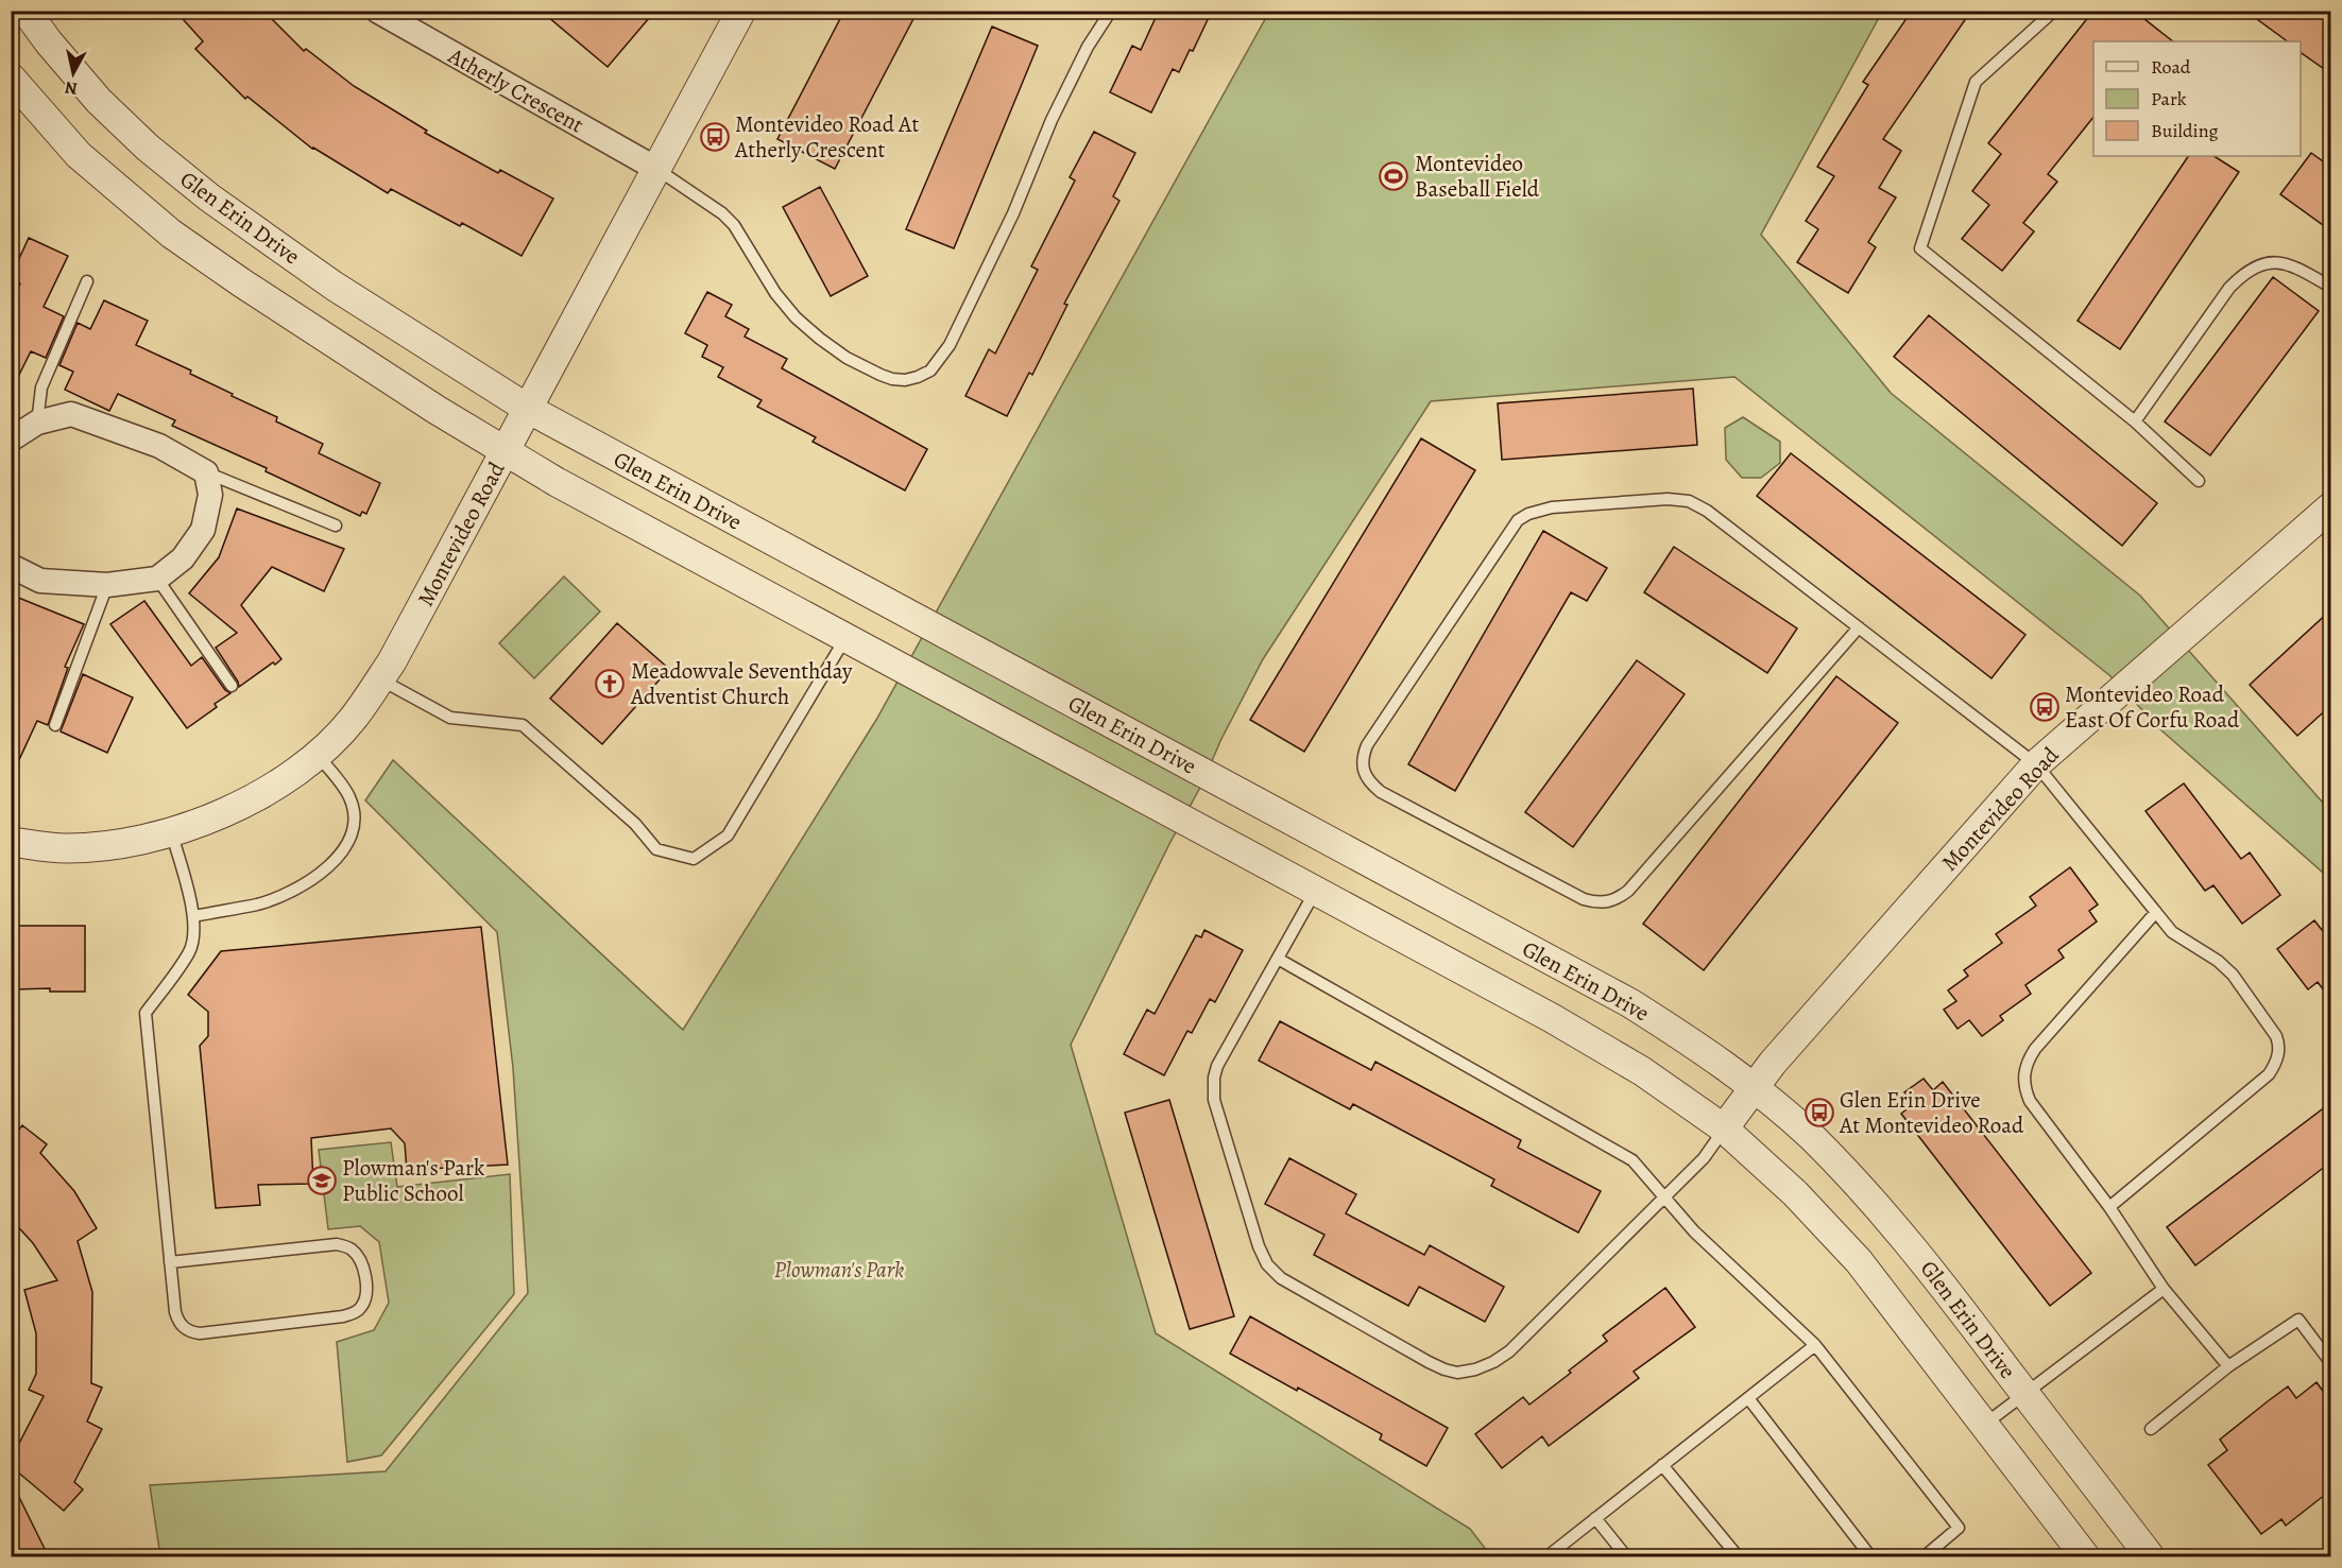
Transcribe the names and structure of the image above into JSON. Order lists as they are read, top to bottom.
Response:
{
  "streets": {
    "street": ["Atherly Crescent", "Glen Erin Drive", "Montevideo Road"]
  },
  "crossings": [
    ["Atherly Crescent", "Montevideo Road"],
    ["Glen Erin Drive", "Montevideo Road"]
  ],
  "parks": ["Plowman's Park"],
  "places": {
    "bus stop": ["Montevideo Road At Atherly Crescent", "Montevideo Road East Of Corfu Road", "Glen Erin Drive At Montevideo Road"],
    "sports": ["Montevideo Baseball Field"],
    "church": ["Meadowvale Seventhday Adventist Church"],
    "school or university": ["Plowman's Park Public School"]
  },
  "legend": ["Road", "Park", "Building"],
  "north": "bottom"
}
